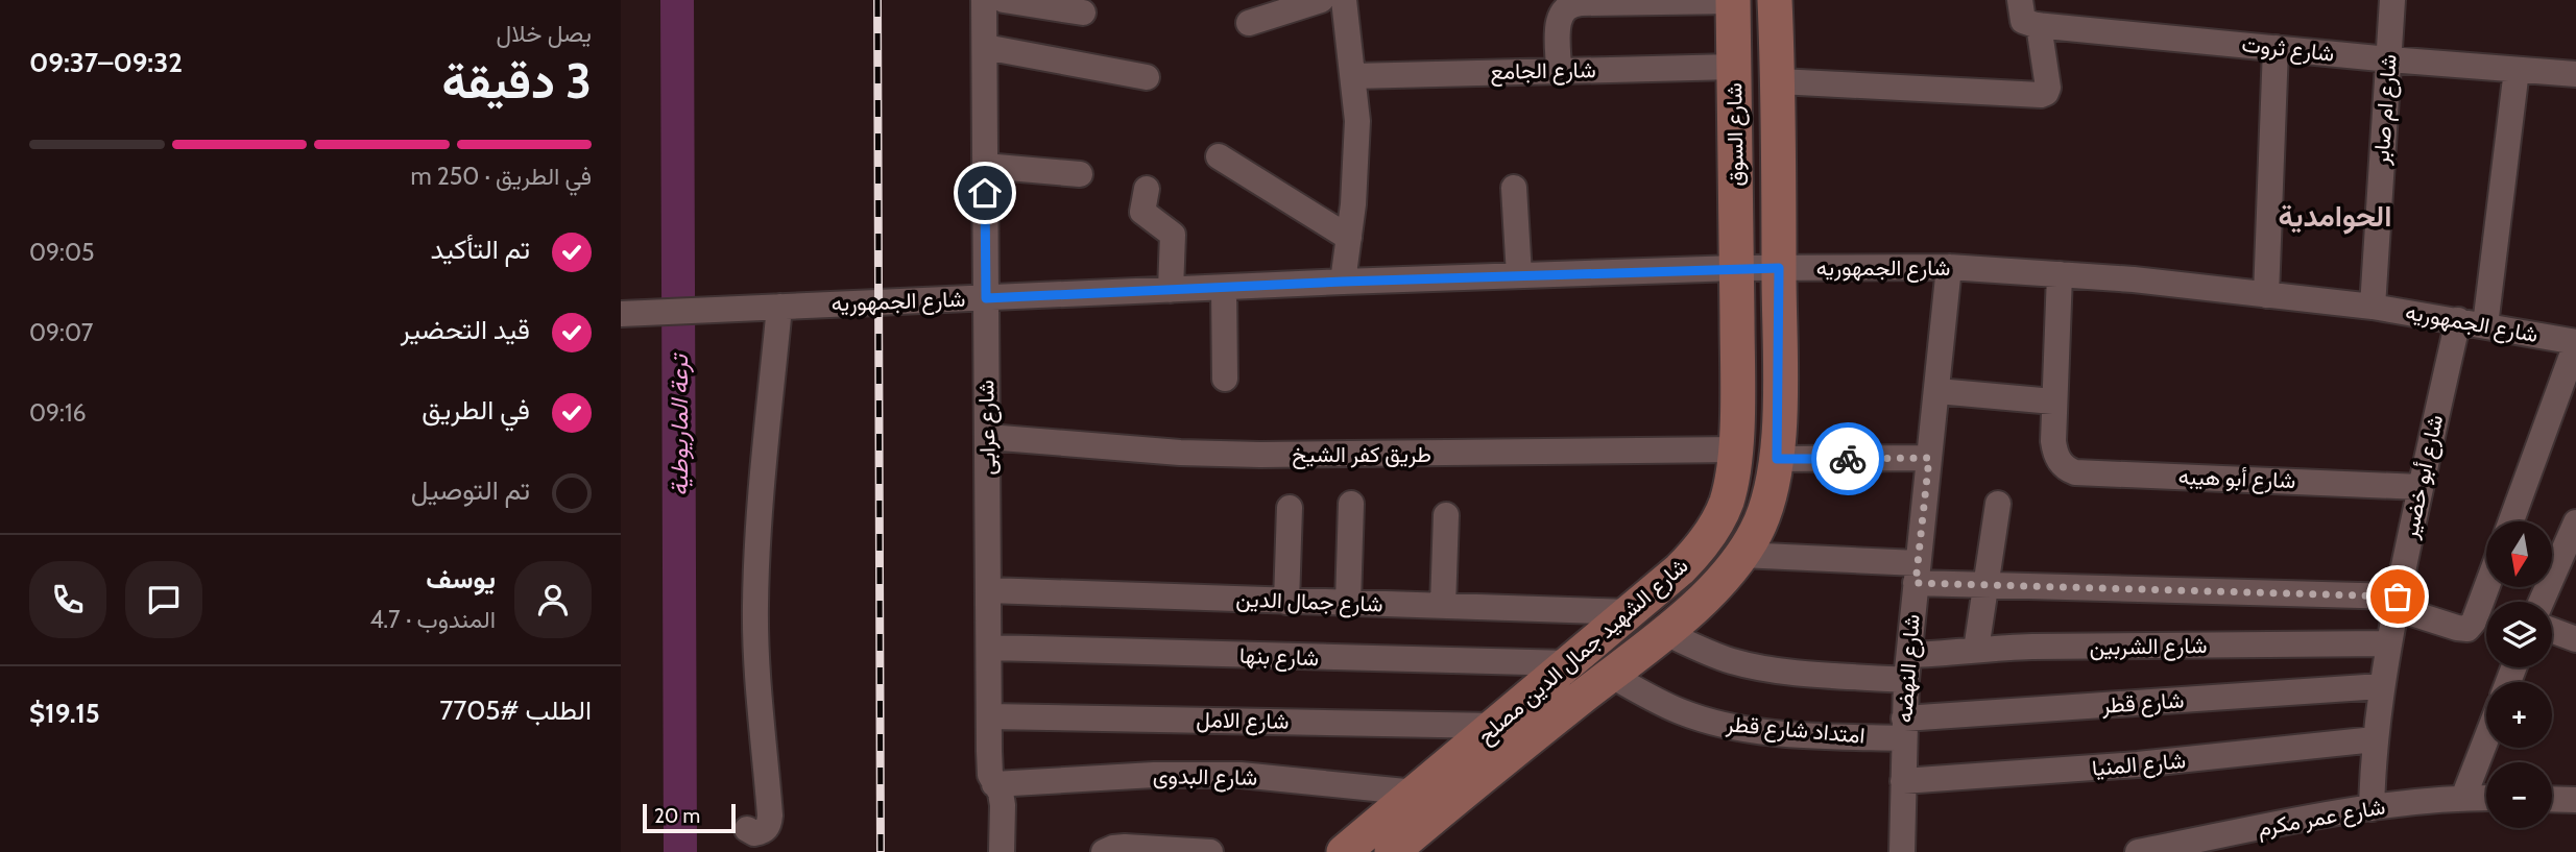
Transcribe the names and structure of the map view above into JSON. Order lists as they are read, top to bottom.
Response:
{
  "streets": {
    "street": [
      "شارع ثروت",
      "شارع الجامع",
      "شارع ام صابر",
      "شارع السوق",
      "شارع الجمهوريه",
      "شارع عرابى",
      "طريق كفر الشيخ",
      "شارع أبو خضير",
      "شارع أبو هيبه",
      "شارع جمال الدين",
      "شارع الشربين",
      "شارع الشهيد جمال الدين مصلح",
      "شارع بنها",
      "شارع النهضه",
      "شارع قطر",
      "شارع الامل",
      "امتداد شارع قطر",
      "شارع المنيا",
      "شارع البدوى",
      "شارع عمر مكرم"
    ]
  },
  "crossings": [
    ["شارع ثروت", "شارع ام صابر"],
    ["شارع الجامع", "شارع السوق"],
    ["شارع ام صابر", "شارع الجمهوريه"],
    ["شارع السوق", "شارع الجمهوريه"],
    ["شارع السوق", "شارع الشهيد جمال الدين مصلح"],
    ["شارع الجمهوريه", "شارع عرابى"],
    ["شارع الجمهوريه", "شارع أبو خضير"],
    ["شارع الجمهوريه", "شارع الشهيد جمال الدين مصلح"],
    ["شارع الجمهوريه", "شارع النهضه"],
    ["شارع عرابى", "طريق كفر الشيخ"],
    ["شارع عرابى", "شارع جمال الدين"],
    ["شارع عرابى", "شارع بنها"],
    ["شارع عرابى", "شارع الامل"],
    ["شارع عرابى", "شارع البدوى"],
    ["طريق كفر الشيخ", "شارع الشهيد جمال الدين مصلح"],
    ["شارع أبو خضير", "شارع أبو هيبه"],
    ["شارع أبو خضير", "شارع الشربين"],
    ["شارع أبو خضير", "شارع قطر"],
    ["شارع أبو خضير", "شارع المنيا"],
    ["شارع أبو خضير", "شارع عمر مكرم"],
    ["شارع جمال الدين", "شارع الشهيد جمال الدين مصلح"],
    ["شارع الشربين", "شارع النهضه"],
    ["شارع الشهيد جمال الدين مصلح", "شارع بنها"],
    ["شارع الشهيد جمال الدين مصلح", "شارع الامل"],
    ["شارع الشهيد جمال الدين مصلح", "امتداد شارع قطر"],
    ["شارع الشهيد جمال الدين مصلح", "شارع البدوى"],
    ["شارع النهضه", "شارع قطر"],
    ["شارع النهضه", "امتداد شارع قطر"],
    ["شارع النهضه", "شارع المنيا"],
    ["شارع قطر", "امتداد شارع قطر"]
  ],
  "districts": ["الحوامدية"],
  "water": ["ترعة الماريوطية"],
  "scale_bar": "20 m",
  "north": "bottom",
  "page": {
    "heading": ["3 دقيقة", "يصل خلال", "09:32–09:37"],
    "panel": [
      "يوسف",
      "المندوب · 4.7",
      "الطلب #7705",
      "$19.15"
    ],
    "bar": "في الطريق · 250 m",
    "list": [
      ["تم التأكيد", "09:05"],
      ["قيد التحضير", "09:07"],
      ["في الطريق", "09:16"],
      "تم التوصيل"
    ],
    "map_buttons": ["+", "−"],
    "scale": "20 m"
  }
}
